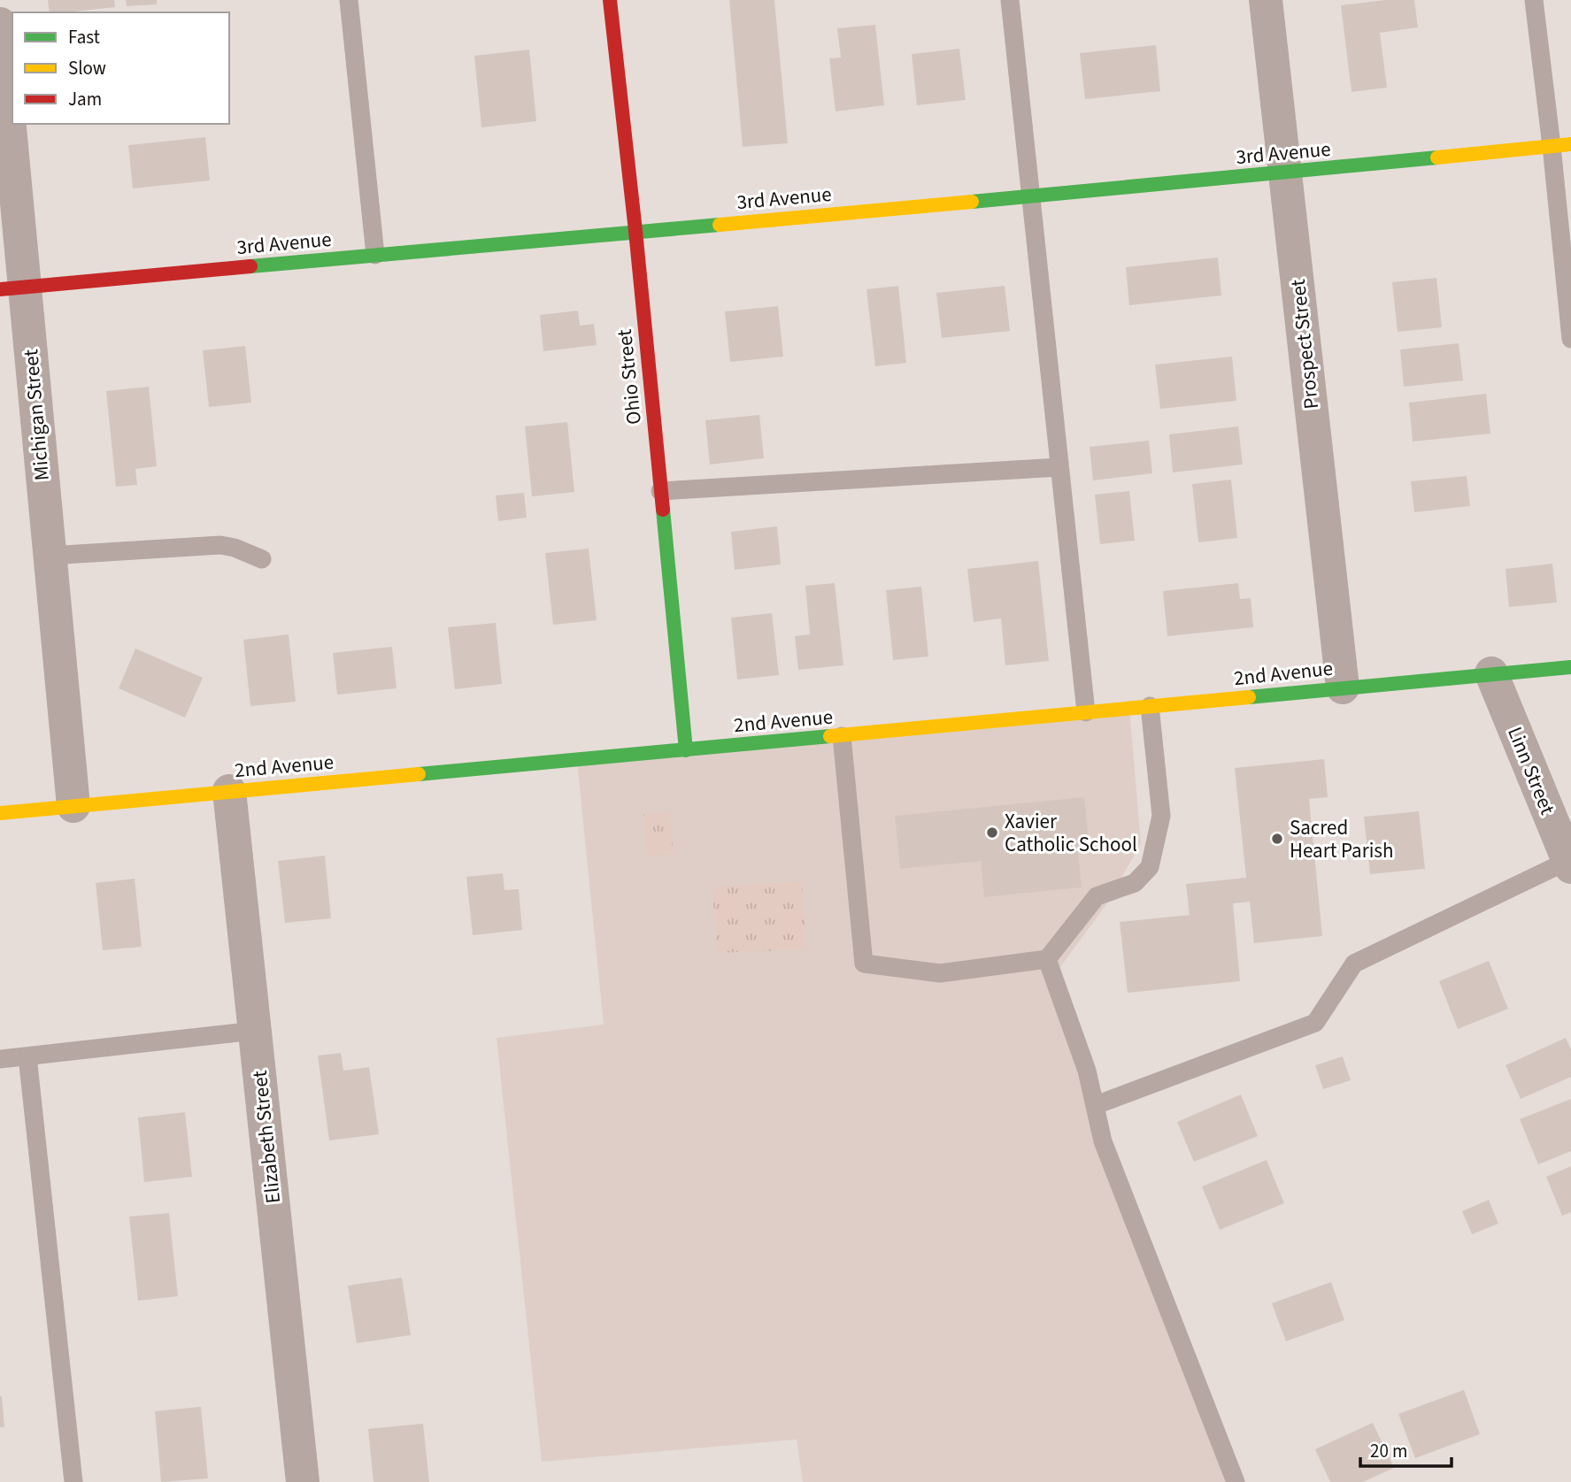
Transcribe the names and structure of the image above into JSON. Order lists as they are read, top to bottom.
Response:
{
  "streets": {
    "street": [
      "3rd Avenue",
      "Prospect Street",
      "Ohio Street",
      "Michigan Street",
      "2nd Avenue",
      "Linn Street",
      "Elizabeth Street"
    ]
  },
  "crossings": [
    ["3rd Avenue", "Prospect Street"],
    ["3rd Avenue", "Ohio Street"],
    ["3rd Avenue", "Michigan Street"],
    ["Prospect Street", "2nd Avenue"],
    ["Ohio Street", "2nd Avenue"],
    ["Michigan Street", "2nd Avenue"],
    ["2nd Avenue", "Linn Street"],
    ["2nd Avenue", "Elizabeth Street"]
  ],
  "places": ["Xavier Catholic School", "Sacred Heart Parish"],
  "legend": ["Fast", "Slow", "Jam"],
  "scale_bar": "20 m"
}
